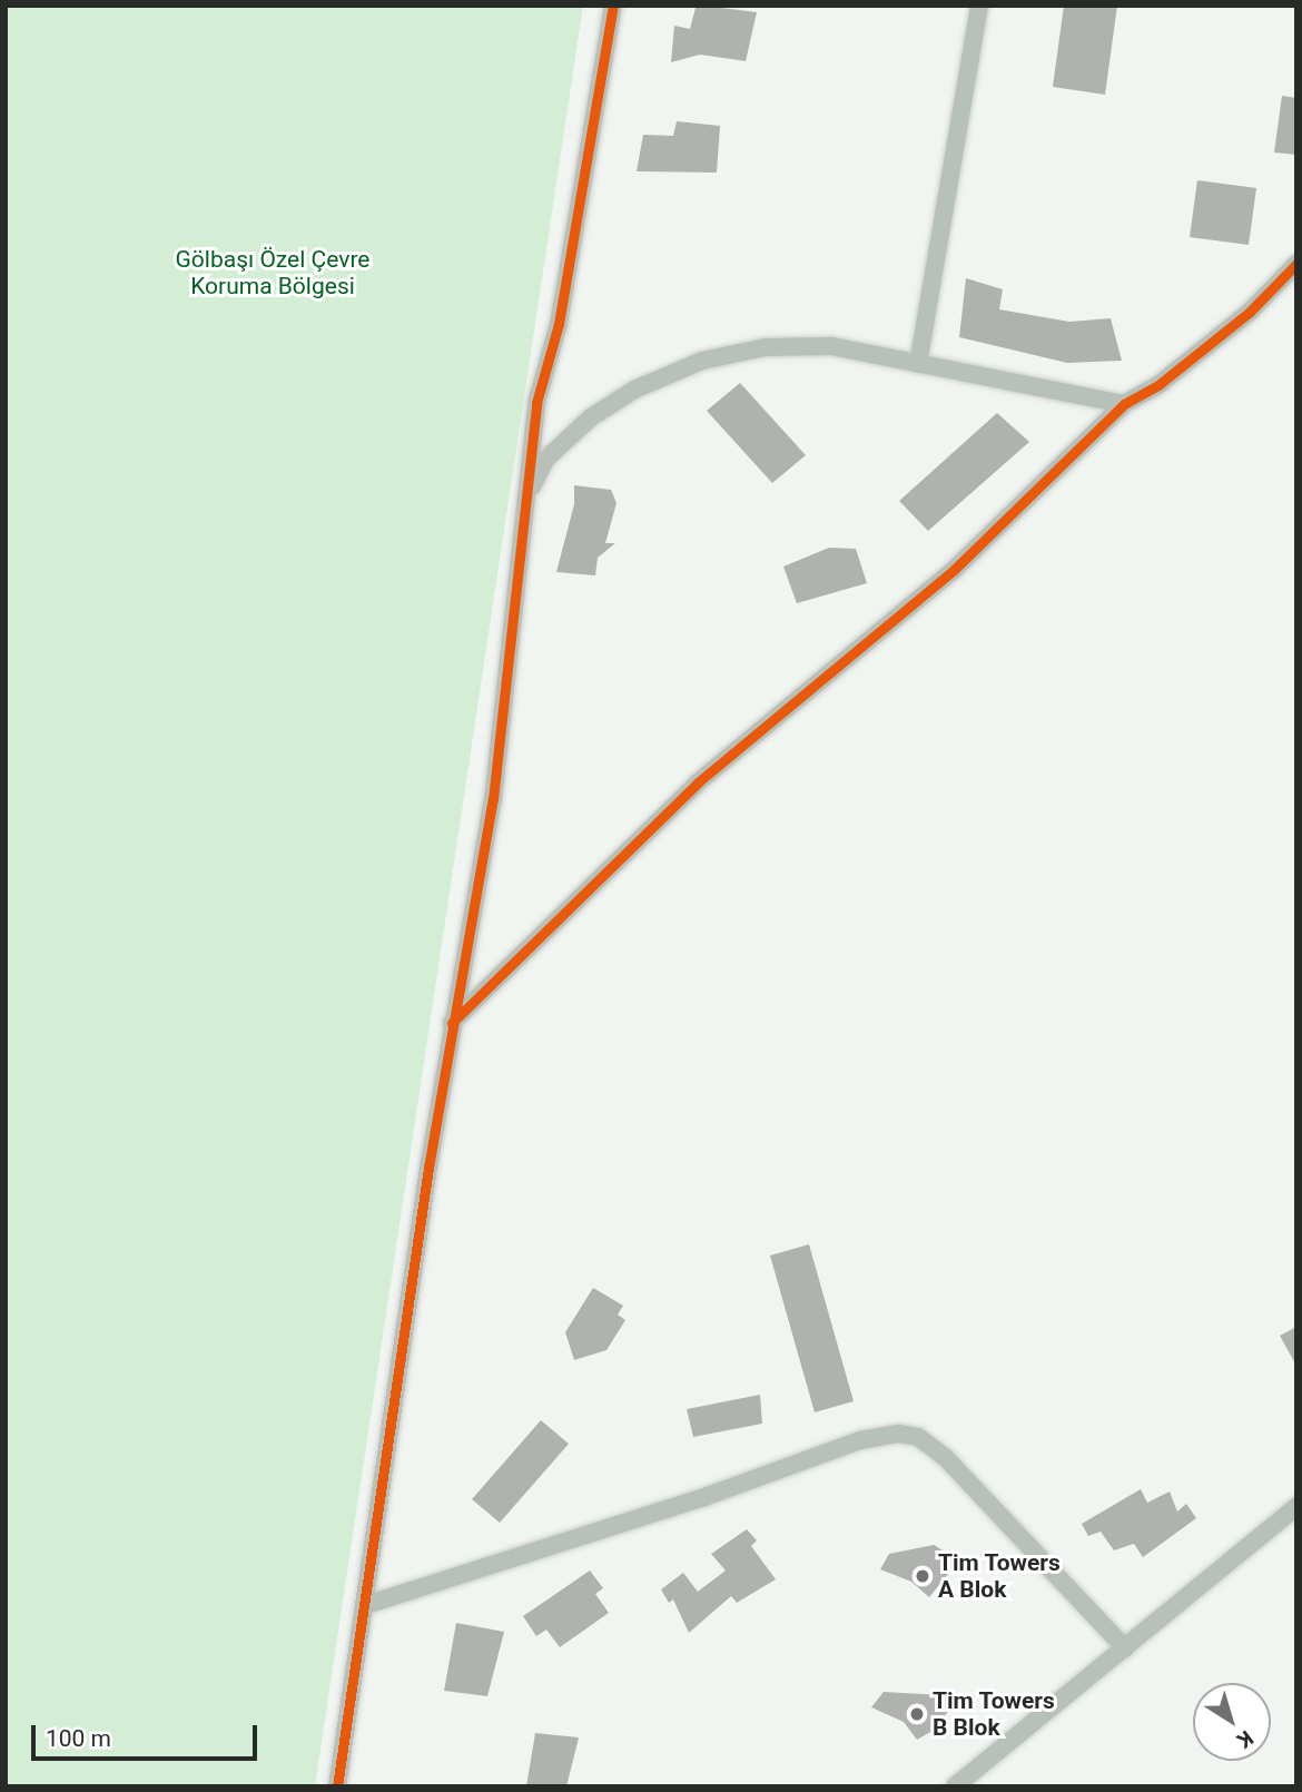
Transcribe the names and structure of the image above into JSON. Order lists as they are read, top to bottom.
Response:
{
  "parks": ["Gölbaşı Özel Çevre Koruma Bölgesi"],
  "places": ["Tim Towers A Blok", "Tim Towers B Blok"],
  "scale_bar": "100 m",
  "north": "bottom right"
}
